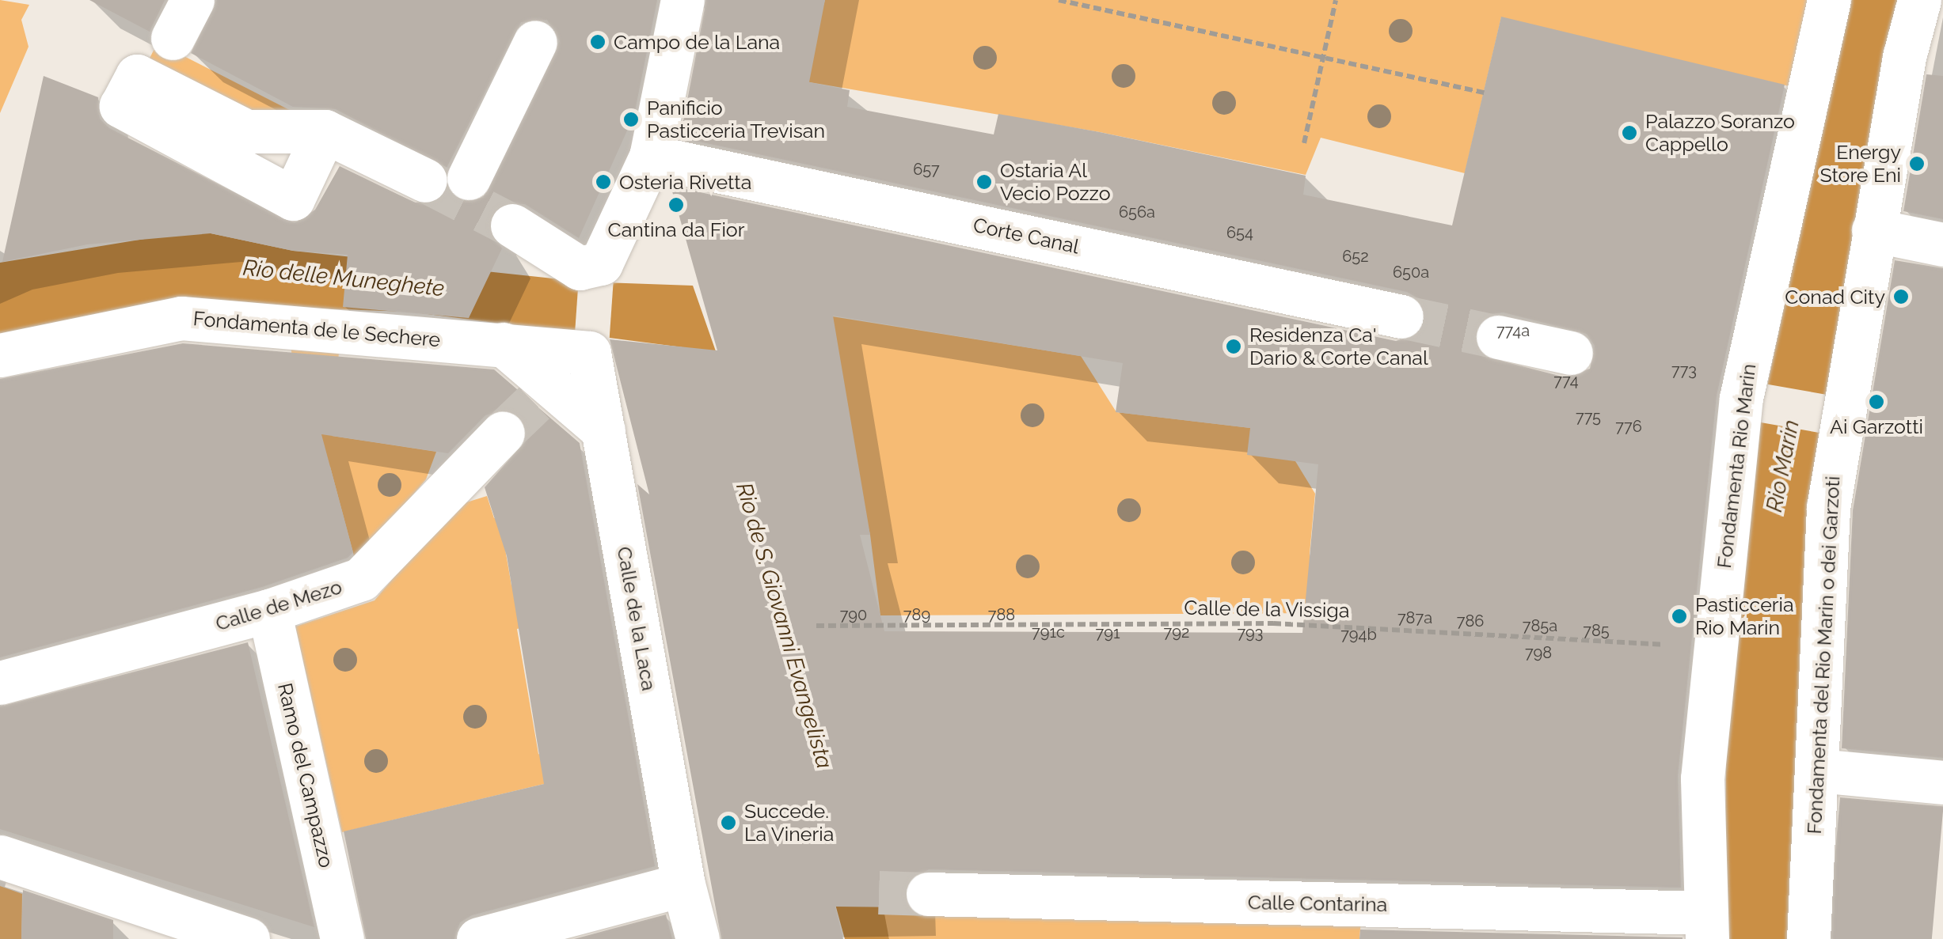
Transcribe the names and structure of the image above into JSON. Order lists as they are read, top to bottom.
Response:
{
  "streets": {
    "street": [
      "Corte Canal",
      "Fondamenta de le Sechere",
      "Fondamenta Rio Marin",
      "Calle de Mezo",
      "Calle de la Laca",
      "Fondamenta del Rio Marin o dei Garzoti",
      "Ramo del Campazzo",
      "Calle Contarina"
    ],
    "path": ["Calle de la Vissiga"]
  },
  "crossings": [
    ["Fondamenta de le Sechere", "Calle de la Laca"],
    ["Fondamenta Rio Marin", "Calle de la Vissiga"],
    ["Fondamenta Rio Marin", "Calle Contarina"],
    ["Calle de Mezo", "Ramo del Campazzo"]
  ],
  "water": ["Rio delle Muneghete", "Rio Marin", "Rio de S. Giovanni Evangelista"],
  "places": [
    "Campo de la Lana",
    "Panificio Pasticceria Trevisan",
    "Palazzo Soranzo Cappello",
    "Energy Store Eni",
    "Osteria Rivetta",
    "Ostaria Al Vecio Pozzo",
    "Cantina da Fior",
    "Conad City",
    "Residenza Ca' Dario & Corte Canal",
    "Ai Garzotti",
    "Pasticceria Rio Marin",
    "Succede. La Vineria"
  ],
  "house_numbers": [
    "657",
    "656a",
    "654",
    "652",
    "650a",
    "774a",
    "773",
    "774",
    "775",
    "776",
    "790",
    "789",
    "788",
    "787a",
    "786",
    "785a",
    "785",
    "791c",
    "792",
    "791",
    "793",
    "794b",
    "798"
  ]
}
